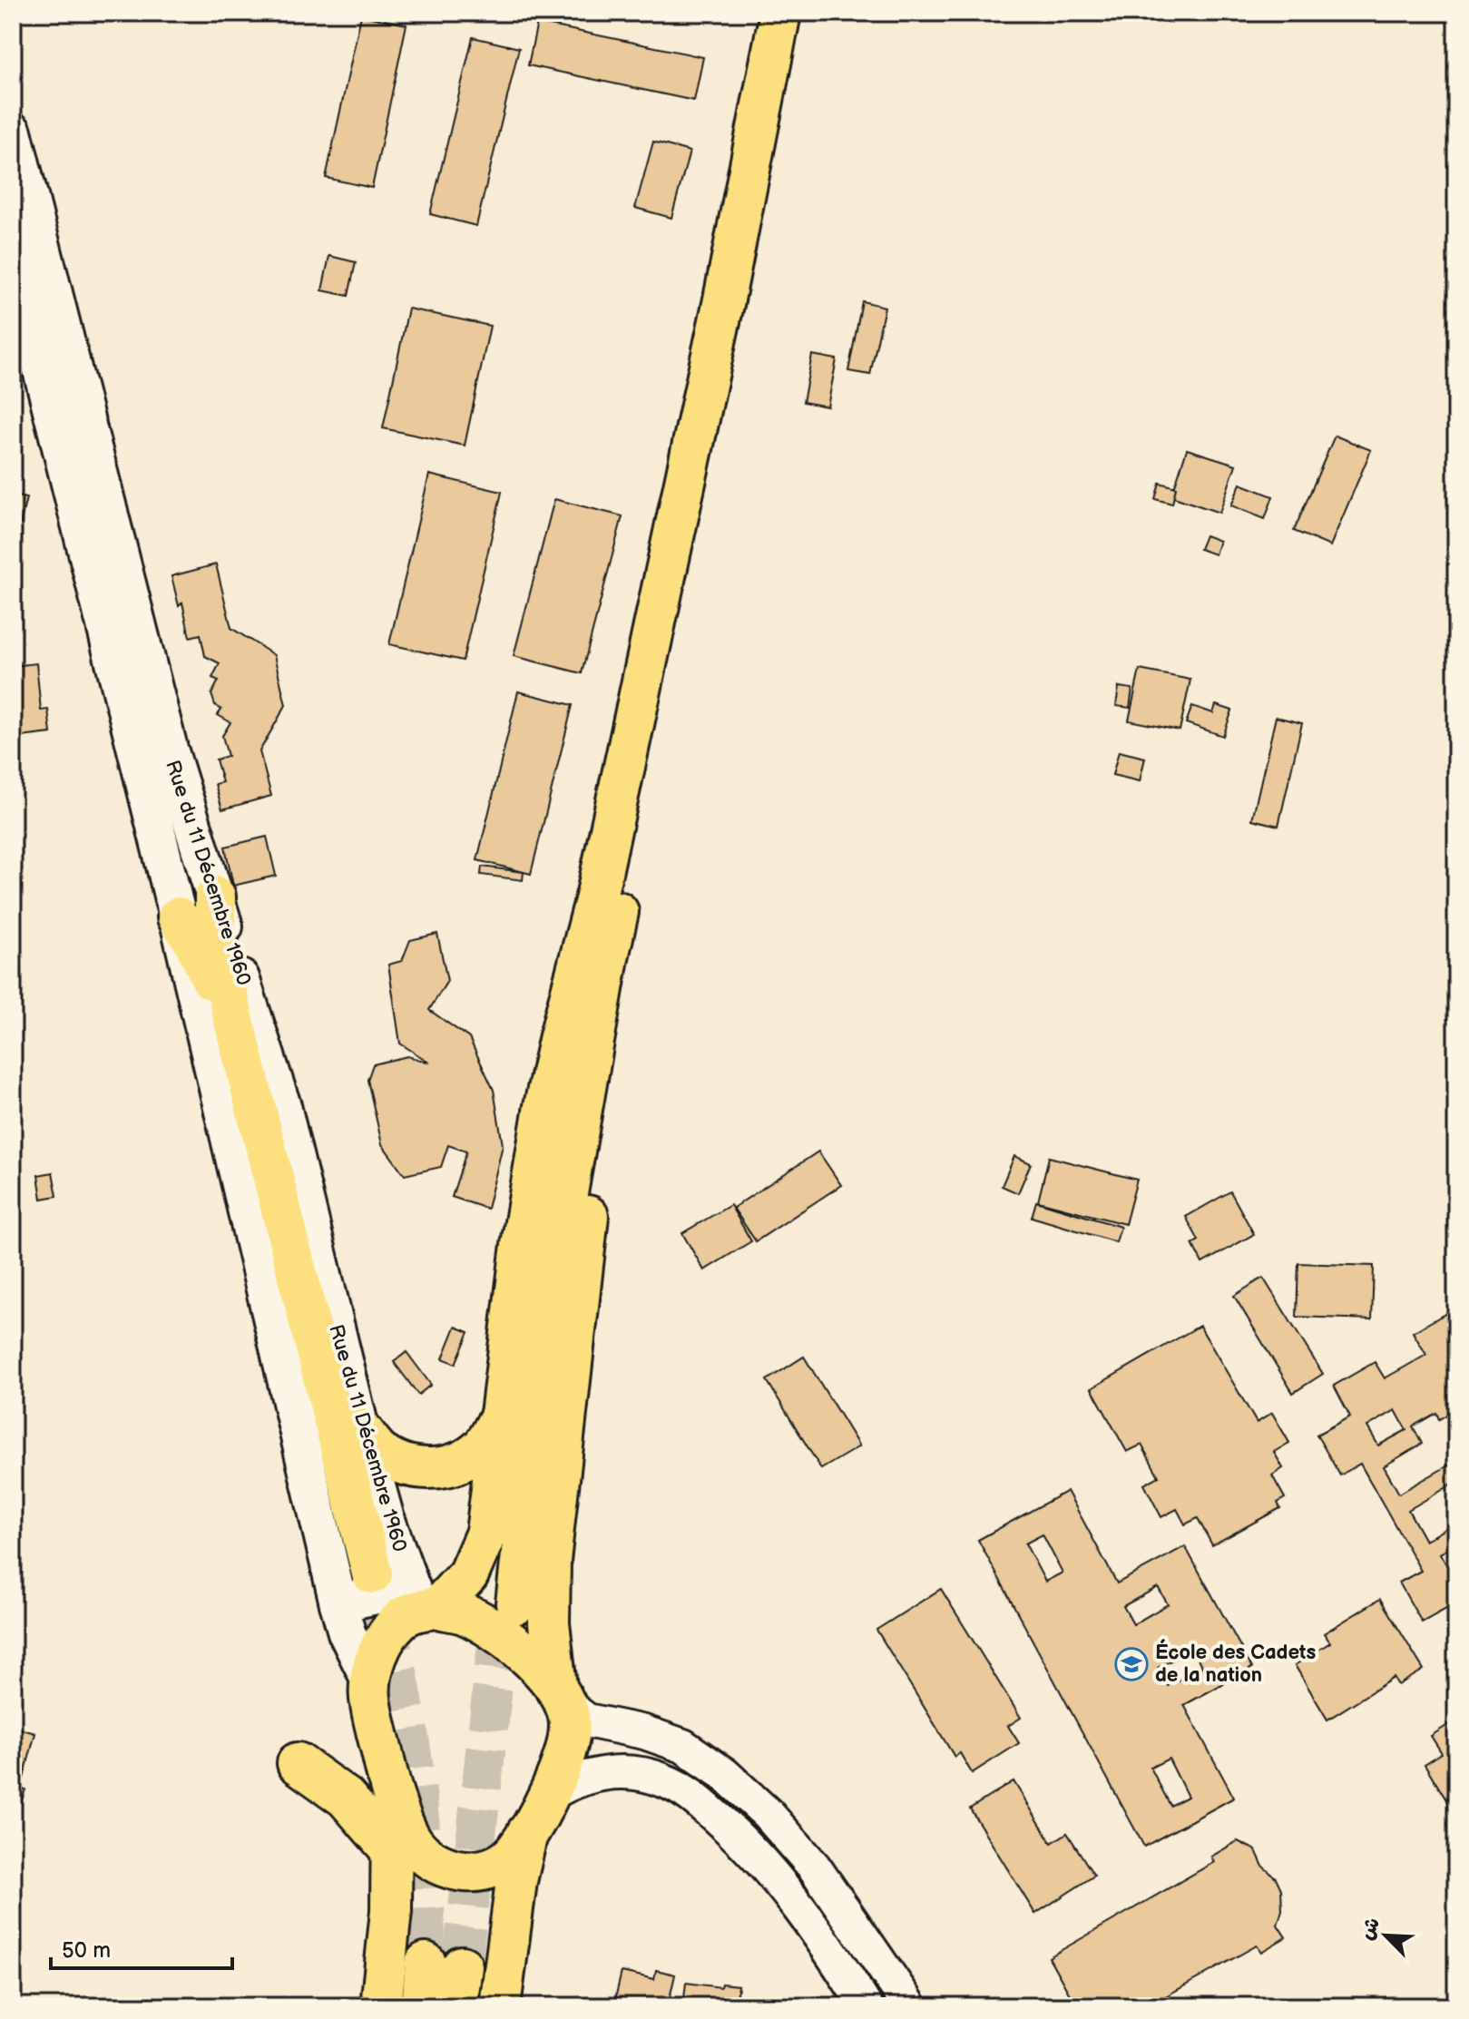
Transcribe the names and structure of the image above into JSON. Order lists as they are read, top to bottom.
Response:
{
  "streets": {
    "main road": ["Rue du 11 Décembre 1960"]
  },
  "places": {
    "school or university": ["École des Cadets de la nation"]
  },
  "scale_bar": "50 m",
  "north": "top left"
}
